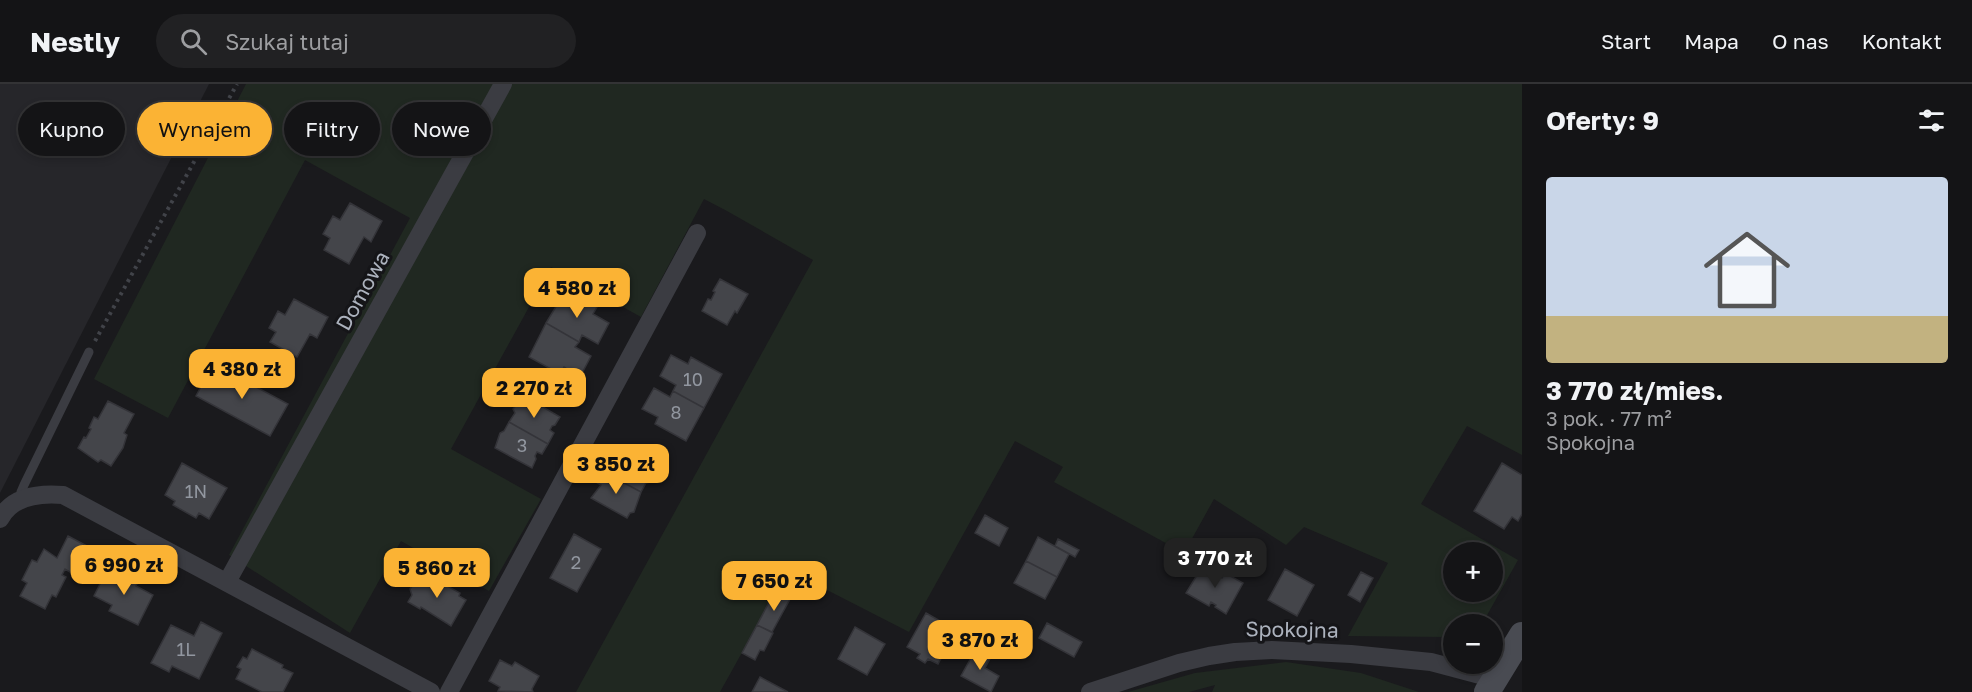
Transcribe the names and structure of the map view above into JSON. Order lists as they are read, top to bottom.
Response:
{
  "streets": {
    "street": ["Domowa", "Spokojna"]
  },
  "house_numbers": [
    "10",
    "8",
    "3",
    "1N",
    "2",
    "1L"
  ],
  "page": {
    "header": "Nestly",
    "search": "Szukaj tutaj",
    "nav": [
      "Start",
      "Mapa",
      "O nas",
      "Kontakt"
    ],
    "heading": "Oferty: 9",
    "chip": [
      "Kupno",
      "Wynajem",
      "Filtry",
      "Nowe"
    ],
    "list": [
      {
        "name": "3 770 zł/mies.",
        "note": "3 pok. · 77 m² · Spokojna"
      }
    ],
    "price": [
      "4 580 zł",
      "4 380 zł",
      "2 270 zł",
      "3 850 zł",
      "3 770 zł",
      "6 990 zł",
      "5 860 zł",
      "7 650 zł",
      "3 870 zł"
    ],
    "map_buttons": ["+", "−"]
  }
}
